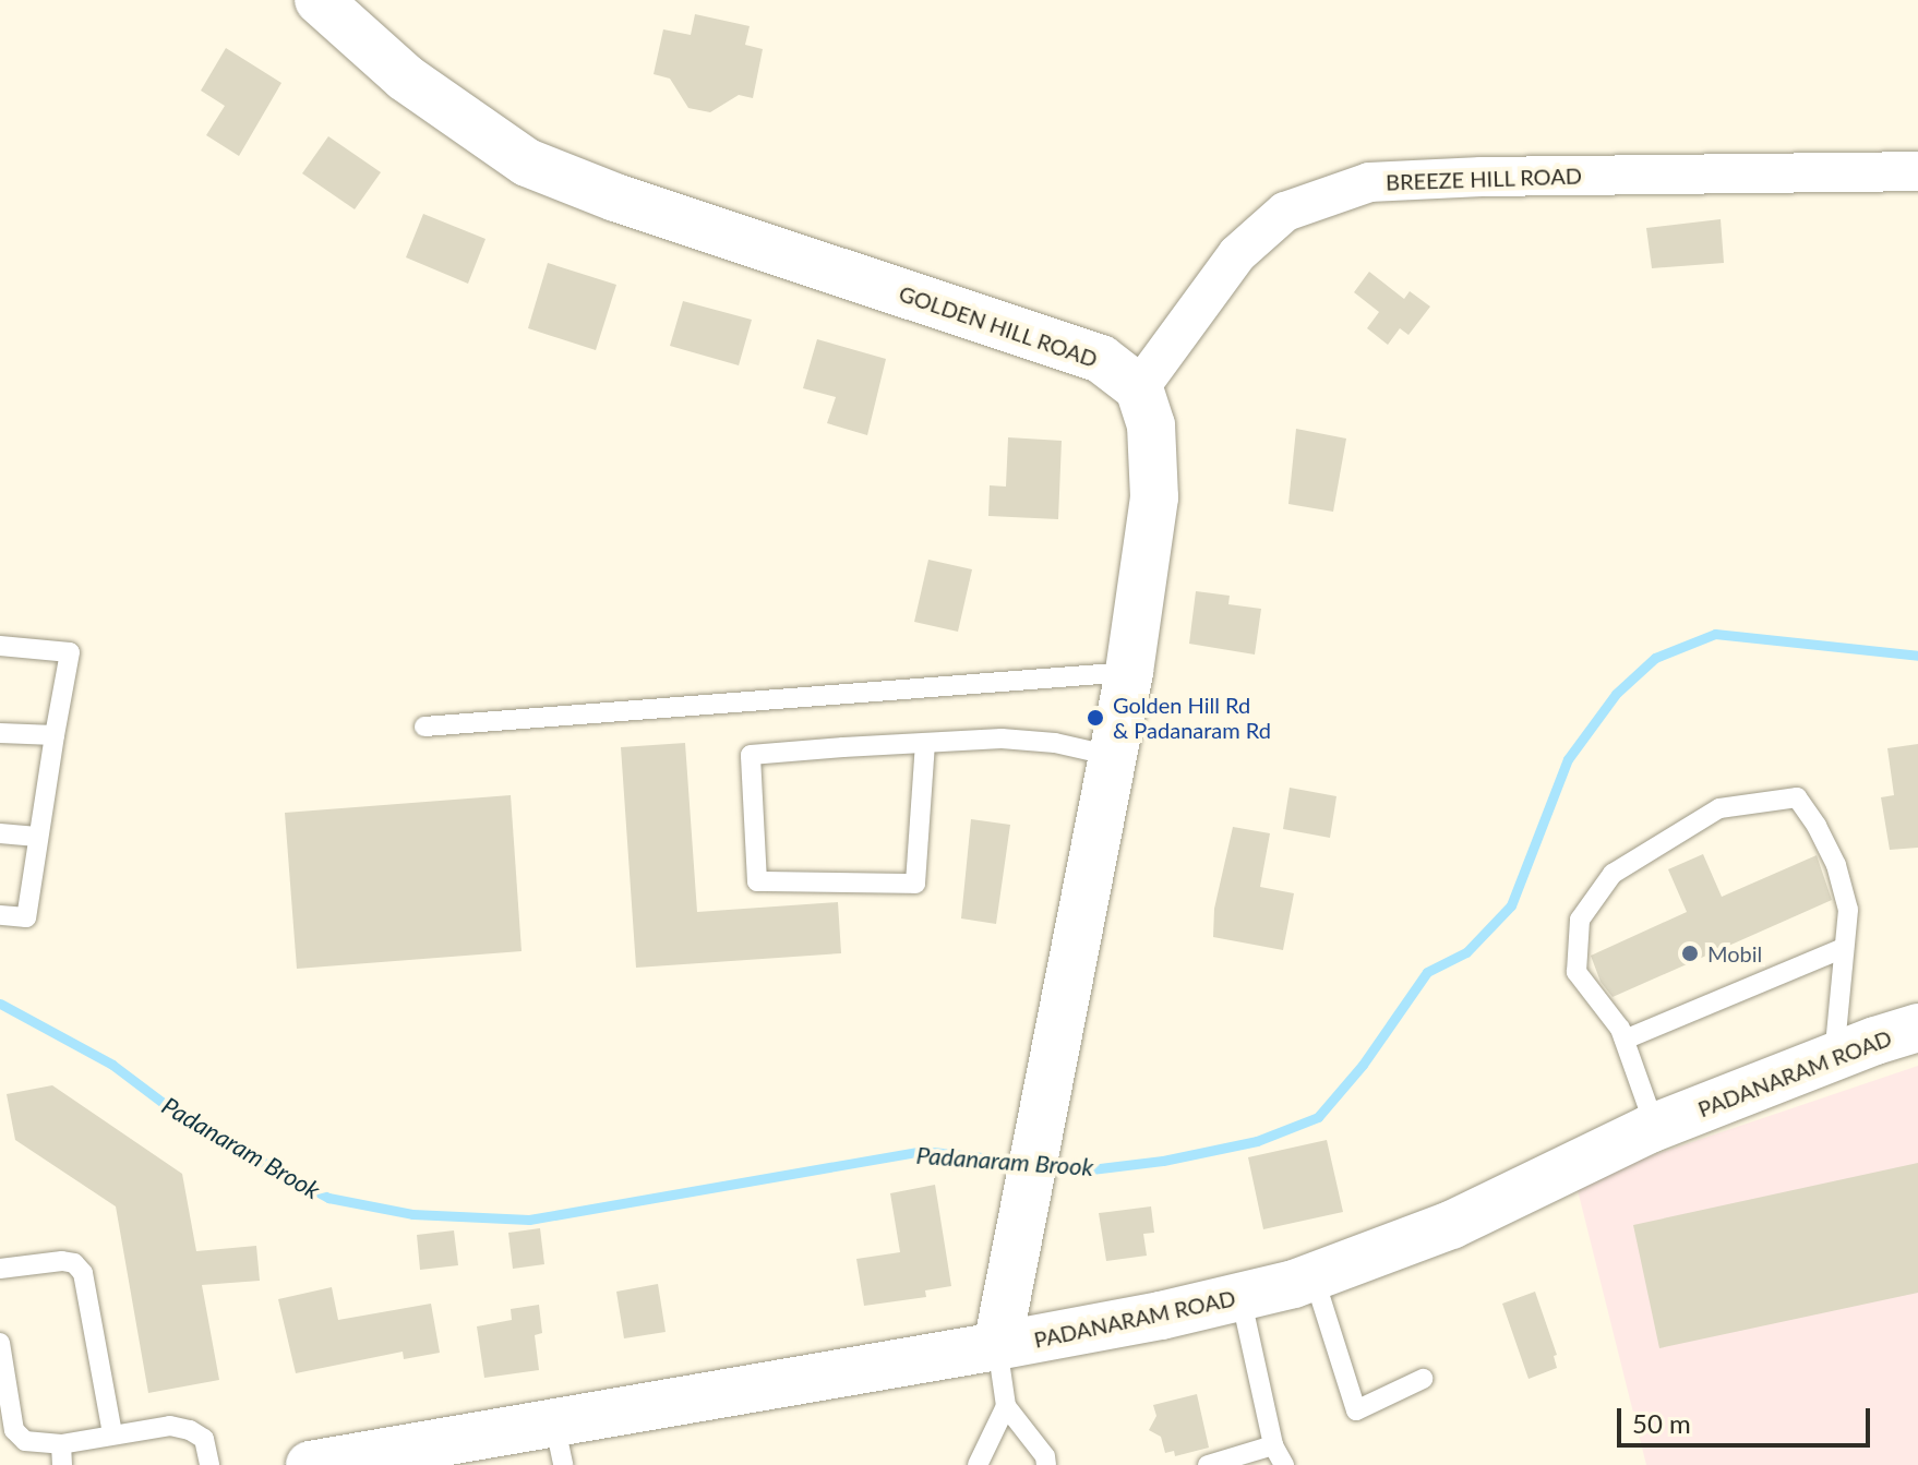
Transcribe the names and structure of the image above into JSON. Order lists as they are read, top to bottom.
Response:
{
  "streets": {
    "street": ["BREEZE HILL ROAD", "GOLDEN HILL ROAD", "PADANARAM ROAD"]
  },
  "crossings": [
    ["BREEZE HILL ROAD", "GOLDEN HILL ROAD"]
  ],
  "water": ["Padanaram Brook"],
  "places": ["Golden Hill Rd & Padanaram Rd", "Mobil"],
  "scale_bar": "50 m"
}
